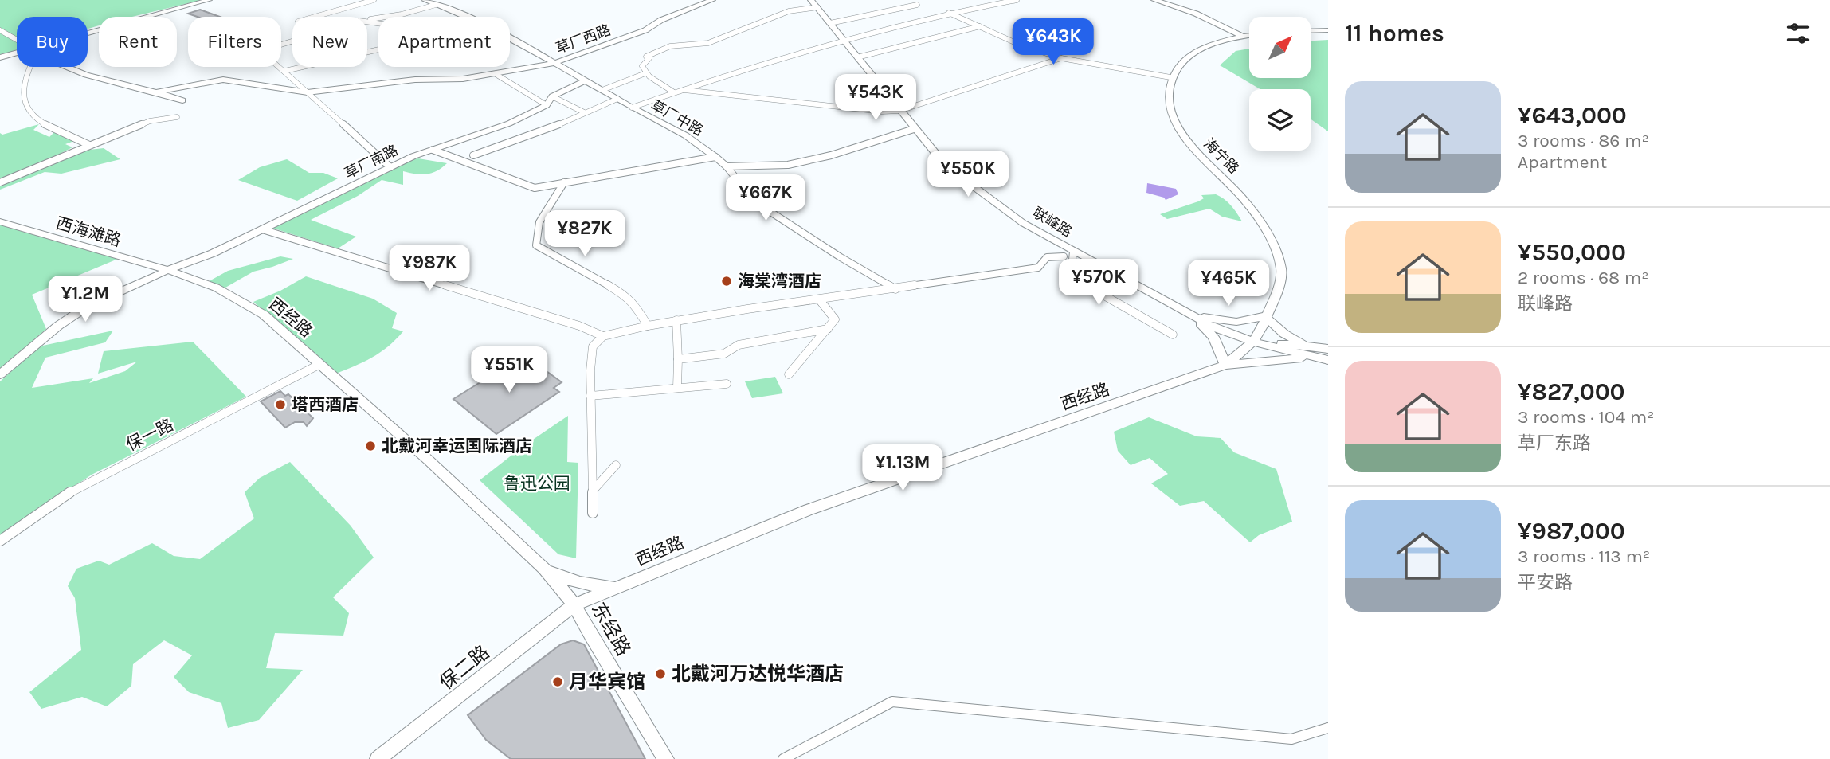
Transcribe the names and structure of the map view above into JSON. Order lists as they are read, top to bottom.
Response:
{
  "streets": {
    "main road": [
      "草厂西路",
      "草厂中路",
      "海宁路",
      "草厂南路",
      "联峰路",
      "西海滩路",
      "西经路",
      "东经路",
      "保二路"
    ],
    "street": ["保一路"]
  },
  "crossings": [
    ["草厂西路", "草厂中路"],
    ["海宁路", "联峰路"],
    ["海宁路", "西经路"],
    ["草厂南路", "西海滩路"],
    ["草厂南路", "西经路"],
    ["联峰路", "西经路"],
    ["西海滩路", "西经路"],
    ["西经路", "保一路"],
    ["西经路", "东经路"],
    ["西经路", "保二路"],
    ["东经路", "保二路"]
  ],
  "parks": ["鲁迅公园"],
  "places": [
    "海棠湾酒店",
    "塔西酒店",
    "北戴河幸运国际酒店",
    "北戴河万达悦华酒店",
    "月华宾馆"
  ],
  "north": "top right",
  "page": {
    "heading": "11 homes",
    "chip": [
      "Buy",
      "Rent",
      "Filters",
      "New",
      "Apartment"
    ],
    "price": [
      "¥643K",
      "¥543K",
      "¥550K",
      "¥667K",
      "¥827K",
      "¥987K",
      "¥570K",
      "¥465K",
      "¥1.2M",
      "¥551K",
      "¥1.13M"
    ],
    "list": [
      {
        "name": "¥643,000",
        "note": "3 rooms · 86 m² · Apartment"
      },
      {
        "name": "¥550,000",
        "note": "2 rooms · 68 m² · 联峰路"
      },
      {
        "name": "¥827,000",
        "note": "3 rooms · 104 m² · 草厂东路"
      },
      {
        "name": "¥987,000",
        "note": "3 rooms · 113 m² · 平安路"
      }
    ]
  }
}
